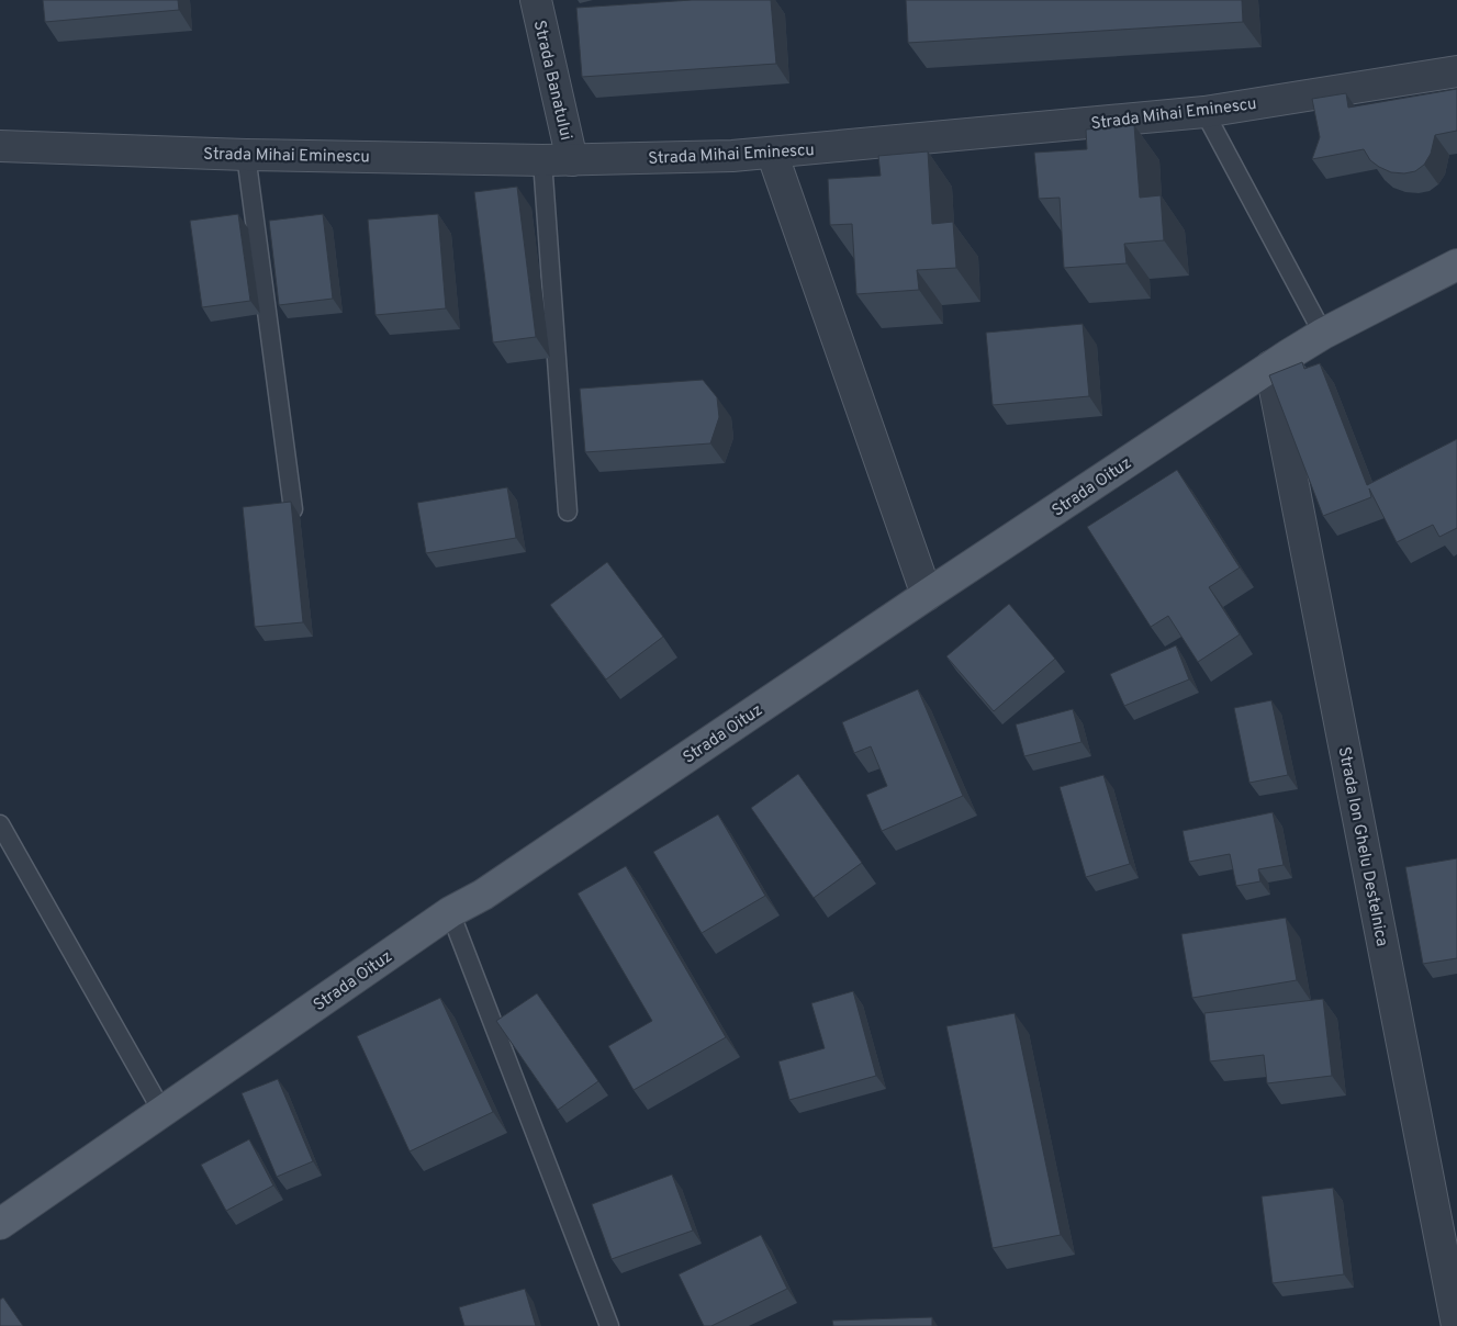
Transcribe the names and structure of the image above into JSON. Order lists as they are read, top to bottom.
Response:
{
  "streets": {
    "main road": ["Strada Oituz"],
    "street": ["Strada Banatului", "Strada Mihai Eminescu", "Strada Ion Ghelu Destelnica"]
  },
  "crossings": [
    ["Strada Banatului", "Strada Mihai Eminescu"],
    ["Strada Oituz", "Strada Ion Ghelu Destelnica"]
  ]
}
